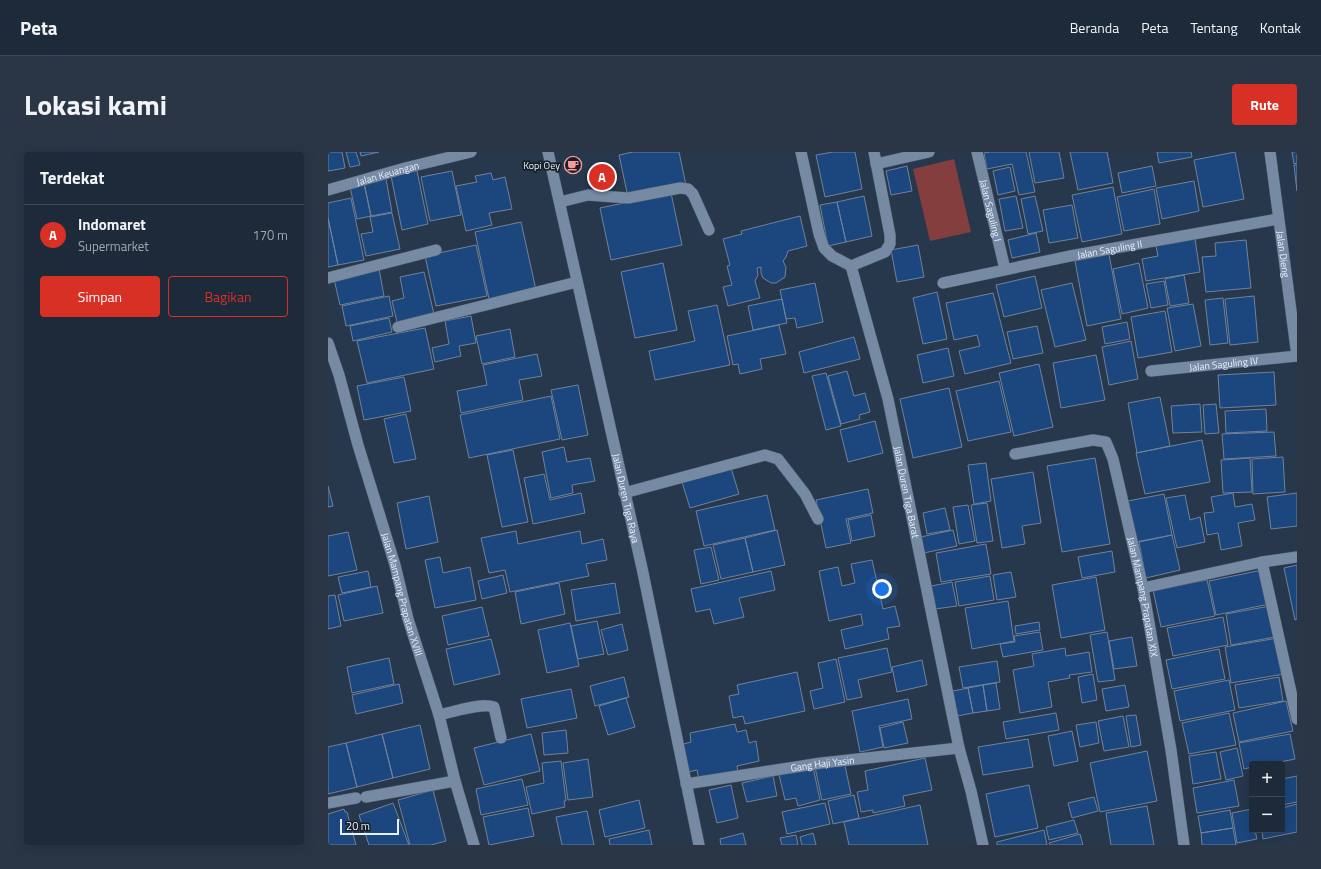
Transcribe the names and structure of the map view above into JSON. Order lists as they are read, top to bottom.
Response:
{
  "streets": {
    "street": [
      "Jalan Keuangan",
      "Jalan Saguling I",
      "Jalan Saguling II",
      "Jalan Dieng",
      "Jalan Saguling IV",
      "Jalan Duren Tiga Barat",
      "Jalan Duren Tiga Raya",
      "Jalan Mampang Prapatan XVIII",
      "Jalan Mampang Prapatan XIX",
      "Gang Haji Yasin"
    ]
  },
  "crossings": [
    ["Jalan Saguling I", "Jalan Saguling II"],
    ["Jalan Saguling II", "Jalan Dieng"],
    ["Jalan Dieng", "Jalan Saguling IV"],
    ["Jalan Duren Tiga Barat", "Gang Haji Yasin"],
    ["Jalan Duren Tiga Raya", "Gang Haji Yasin"]
  ],
  "places": {
    "cafe": ["Kopi Oey"]
  },
  "scale_bar": "20 m",
  "page": {
    "header": "Peta",
    "nav": [
      "Beranda",
      "Peta",
      "Tentang",
      "Kontak"
    ],
    "title": "Lokasi kami",
    "buttons": [
      "Rute",
      ["Simpan", "Bagikan"]
    ],
    "heading": "Terdekat",
    "pins": "A",
    "list": [
      {
        "mark": "A",
        "name": "Indomaret",
        "note": "Supermarket",
        "value": "170 m"
      }
    ],
    "map_buttons": ["+", "−"],
    "scale": "20 m"
  }
}
